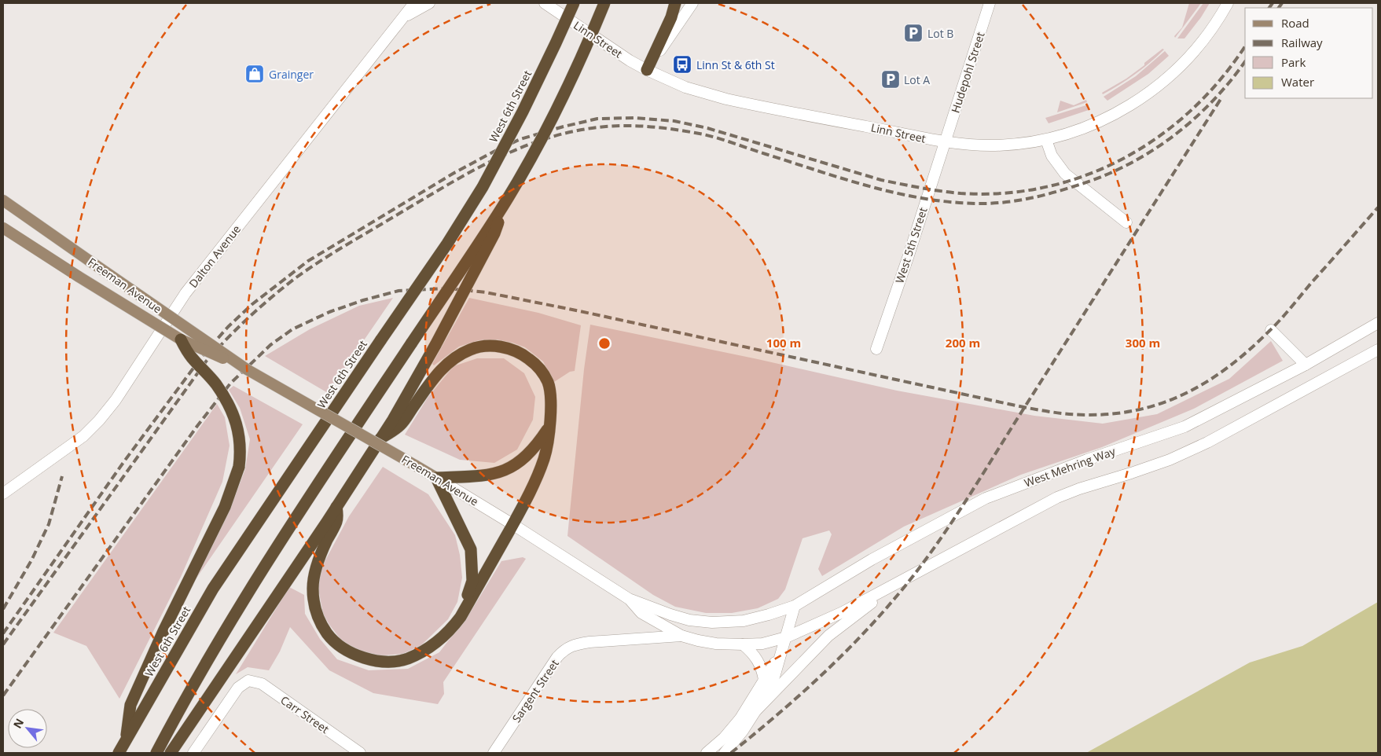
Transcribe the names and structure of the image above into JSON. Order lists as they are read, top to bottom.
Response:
{
  "streets": {
    "highway": ["West 6th Street"],
    "main road": [
      "Linn Street",
      "Hudepohl Street",
      "West 5th Street",
      "Dalton Avenue",
      "Freeman Avenue",
      "West Mehring Way",
      "Sargent Street",
      "Carr Street"
    ]
  },
  "crossings": [
    ["Linn Street", "Hudepohl Street"],
    ["Linn Street", "West 5th Street"],
    ["Hudepohl Street", "West 5th Street"],
    ["Freeman Avenue", "West Mehring Way"],
    ["Freeman Avenue", "Sargent Street"]
  ],
  "places": {
    "parking": ["Lot B", "Lot A"],
    "bus stop": ["Linn St & 6th St"],
    "shop": ["Grainger"]
  },
  "legend": [
    "Road",
    "Railway",
    "Park",
    "Water"
  ],
  "north": "top left",
  "rings": ["100 m", "200 m", "300 m"]
}
